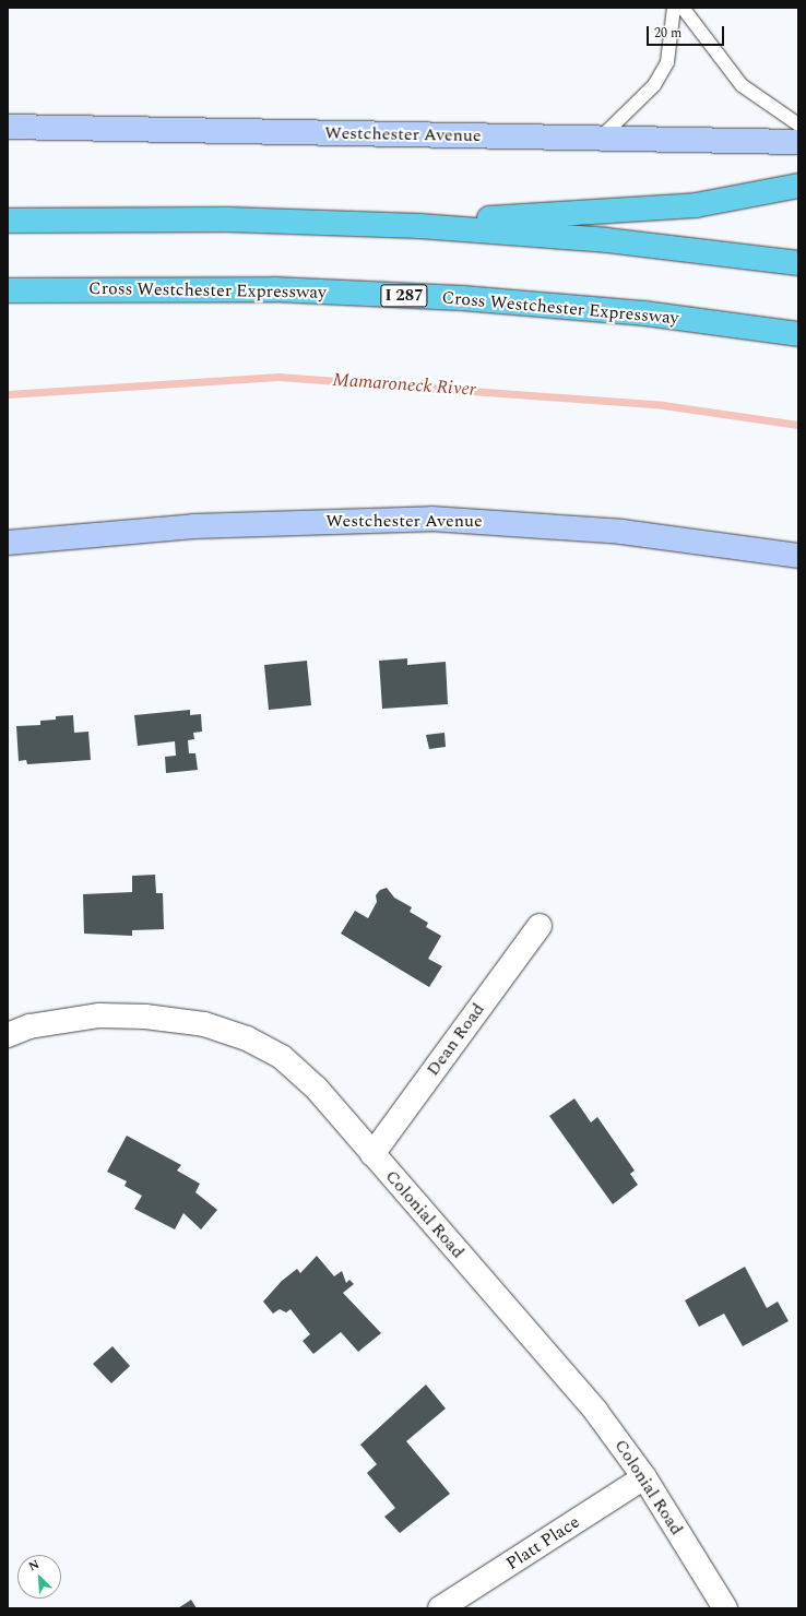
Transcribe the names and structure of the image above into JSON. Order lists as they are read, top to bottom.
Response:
{
  "streets": {
    "highway": ["Cross Westchester Expressway", "I 287"],
    "main road": ["Westchester Avenue"],
    "street": ["Dean Road", "Colonial Road", "Platt Place"]
  },
  "crossings": [
    ["Dean Road", "Colonial Road"],
    ["Colonial Road", "Platt Place"]
  ],
  "water": ["Mamaroneck River"],
  "scale_bar": "20 m",
  "north": "top left"
}
